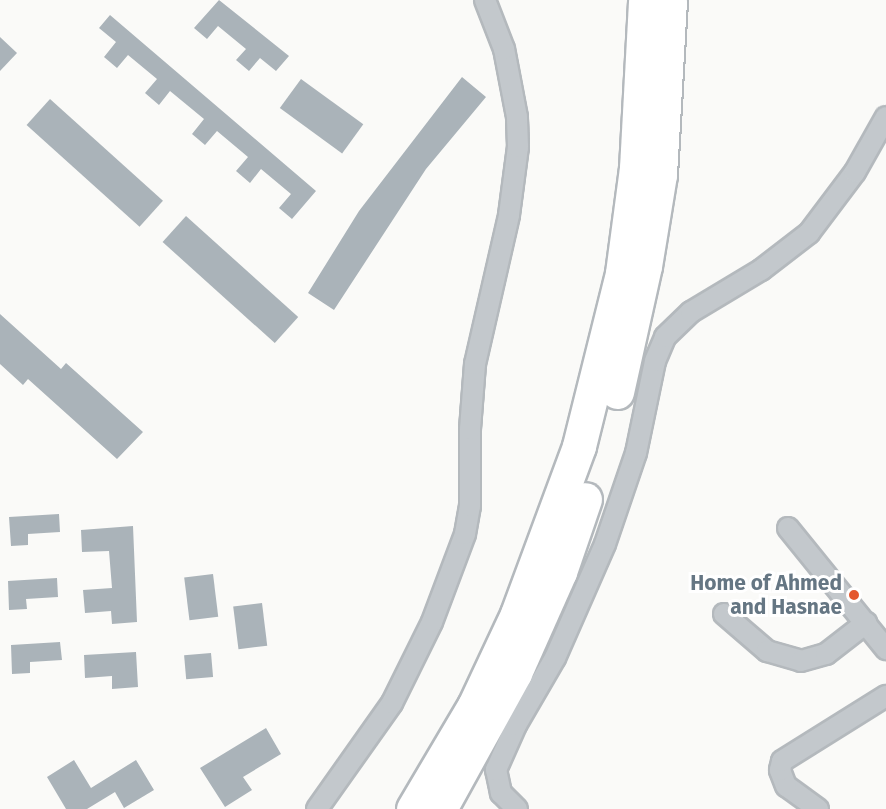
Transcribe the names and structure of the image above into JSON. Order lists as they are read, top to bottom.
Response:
{
  "places": ["Home of Ahmed and Hasnae"]
}
